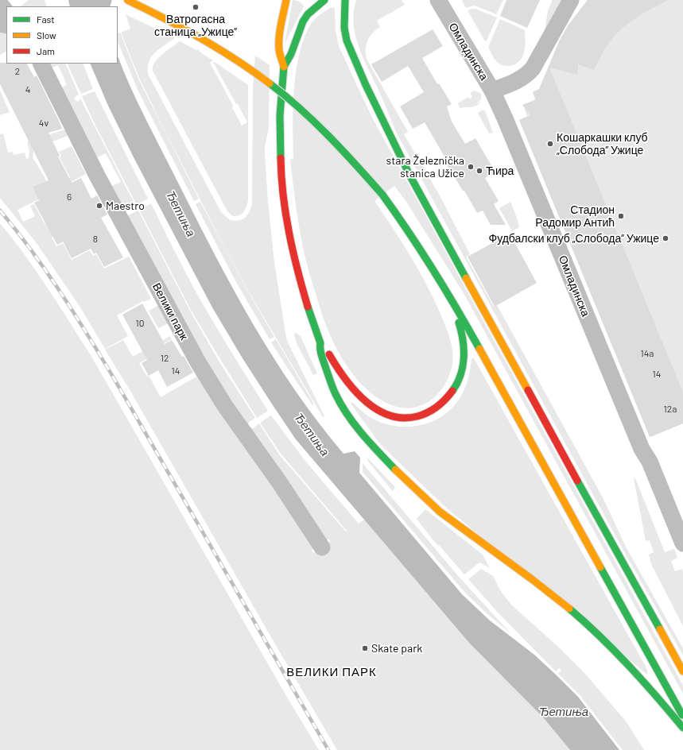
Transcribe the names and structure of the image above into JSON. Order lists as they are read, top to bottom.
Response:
{
  "streets": {
    "street": ["Омладинска", "Велики парк"]
  },
  "districts": ["ВЕЛИКИ ПАРК"],
  "water": ["Ђетиња"],
  "places": [
    "Ватрогасна станица „Ужице”",
    "Кошаркашки клуб „Слобода” Ужице",
    "stara Železnička stanica Užice",
    "Ћира",
    "Maestro",
    "Стадион Радомир Антић",
    "Фудбалски клуб „Слобода” Ужице",
    "Skate park"
  ],
  "house_numbers": [
    "2",
    "4",
    "4v",
    "6",
    "8",
    "10",
    "14a",
    "12",
    "14",
    "14",
    "12a"
  ],
  "legend": ["Fast", "Slow", "Jam"]
}
